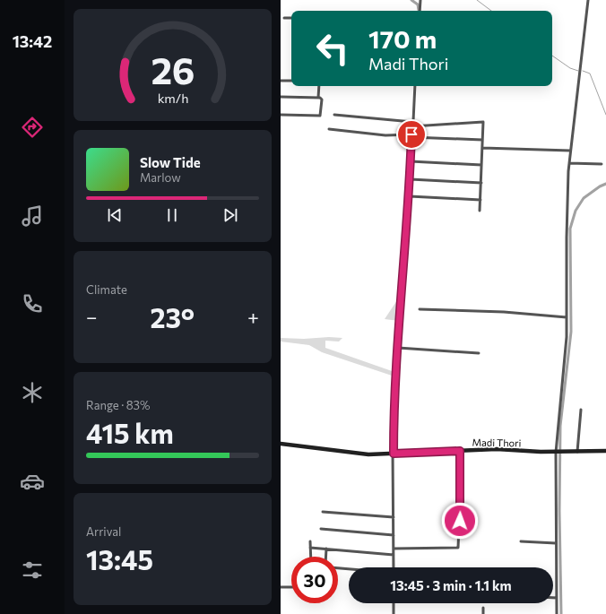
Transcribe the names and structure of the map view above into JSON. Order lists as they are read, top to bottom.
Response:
{
  "streets": {
    "main road": ["Madi Thori"]
  },
  "page": {
    "tabs": "13:42",
    "turn": ["170 m", "Madi Thori"],
    "song": ["Slow Tide", "Marlow"],
    "tile": [
      "Climate",
      ["Range · 83%", "415 km"],
      ["Arrival", "13:45"]
    ],
    "heat": ["−", "23°", "+"],
    "limit": "30",
    "trip": "13:45 · 3 min · 1.1 km",
    "gauge": ["26", "km/h"]
  }
}
